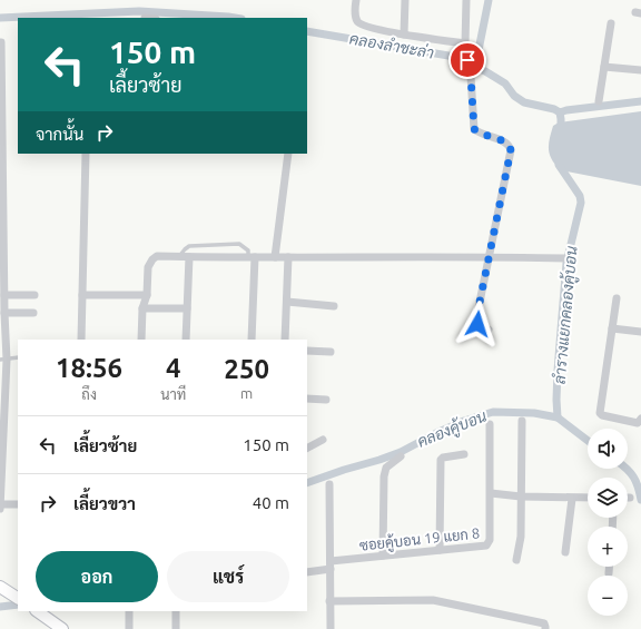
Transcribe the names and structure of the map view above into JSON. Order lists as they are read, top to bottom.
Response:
{
  "streets": {
    "street": ["ซอยคู้บอน 19 แยก 8"]
  },
  "water": ["คลองลำชะล่า", "ลำรางแยกคลองคู้บอน", "คลองคู้บอน"],
  "page": {
    "turn": ["150 m", "เลี้ยวซ้าย"],
    "then": "จากนั้น",
    "eta": [
      "18:56",
      "ถึง",
      "4",
      "นาที",
      "250",
      "m"
    ],
    "list": [
      {
        "name": "เลี้ยวซ้าย",
        "value": "150 m"
      },
      {
        "name": "เลี้ยวขวา",
        "value": "40 m"
      }
    ],
    "map_buttons": ["+", "−"],
    "buttons": ["ออก", "แชร์"]
  }
}
